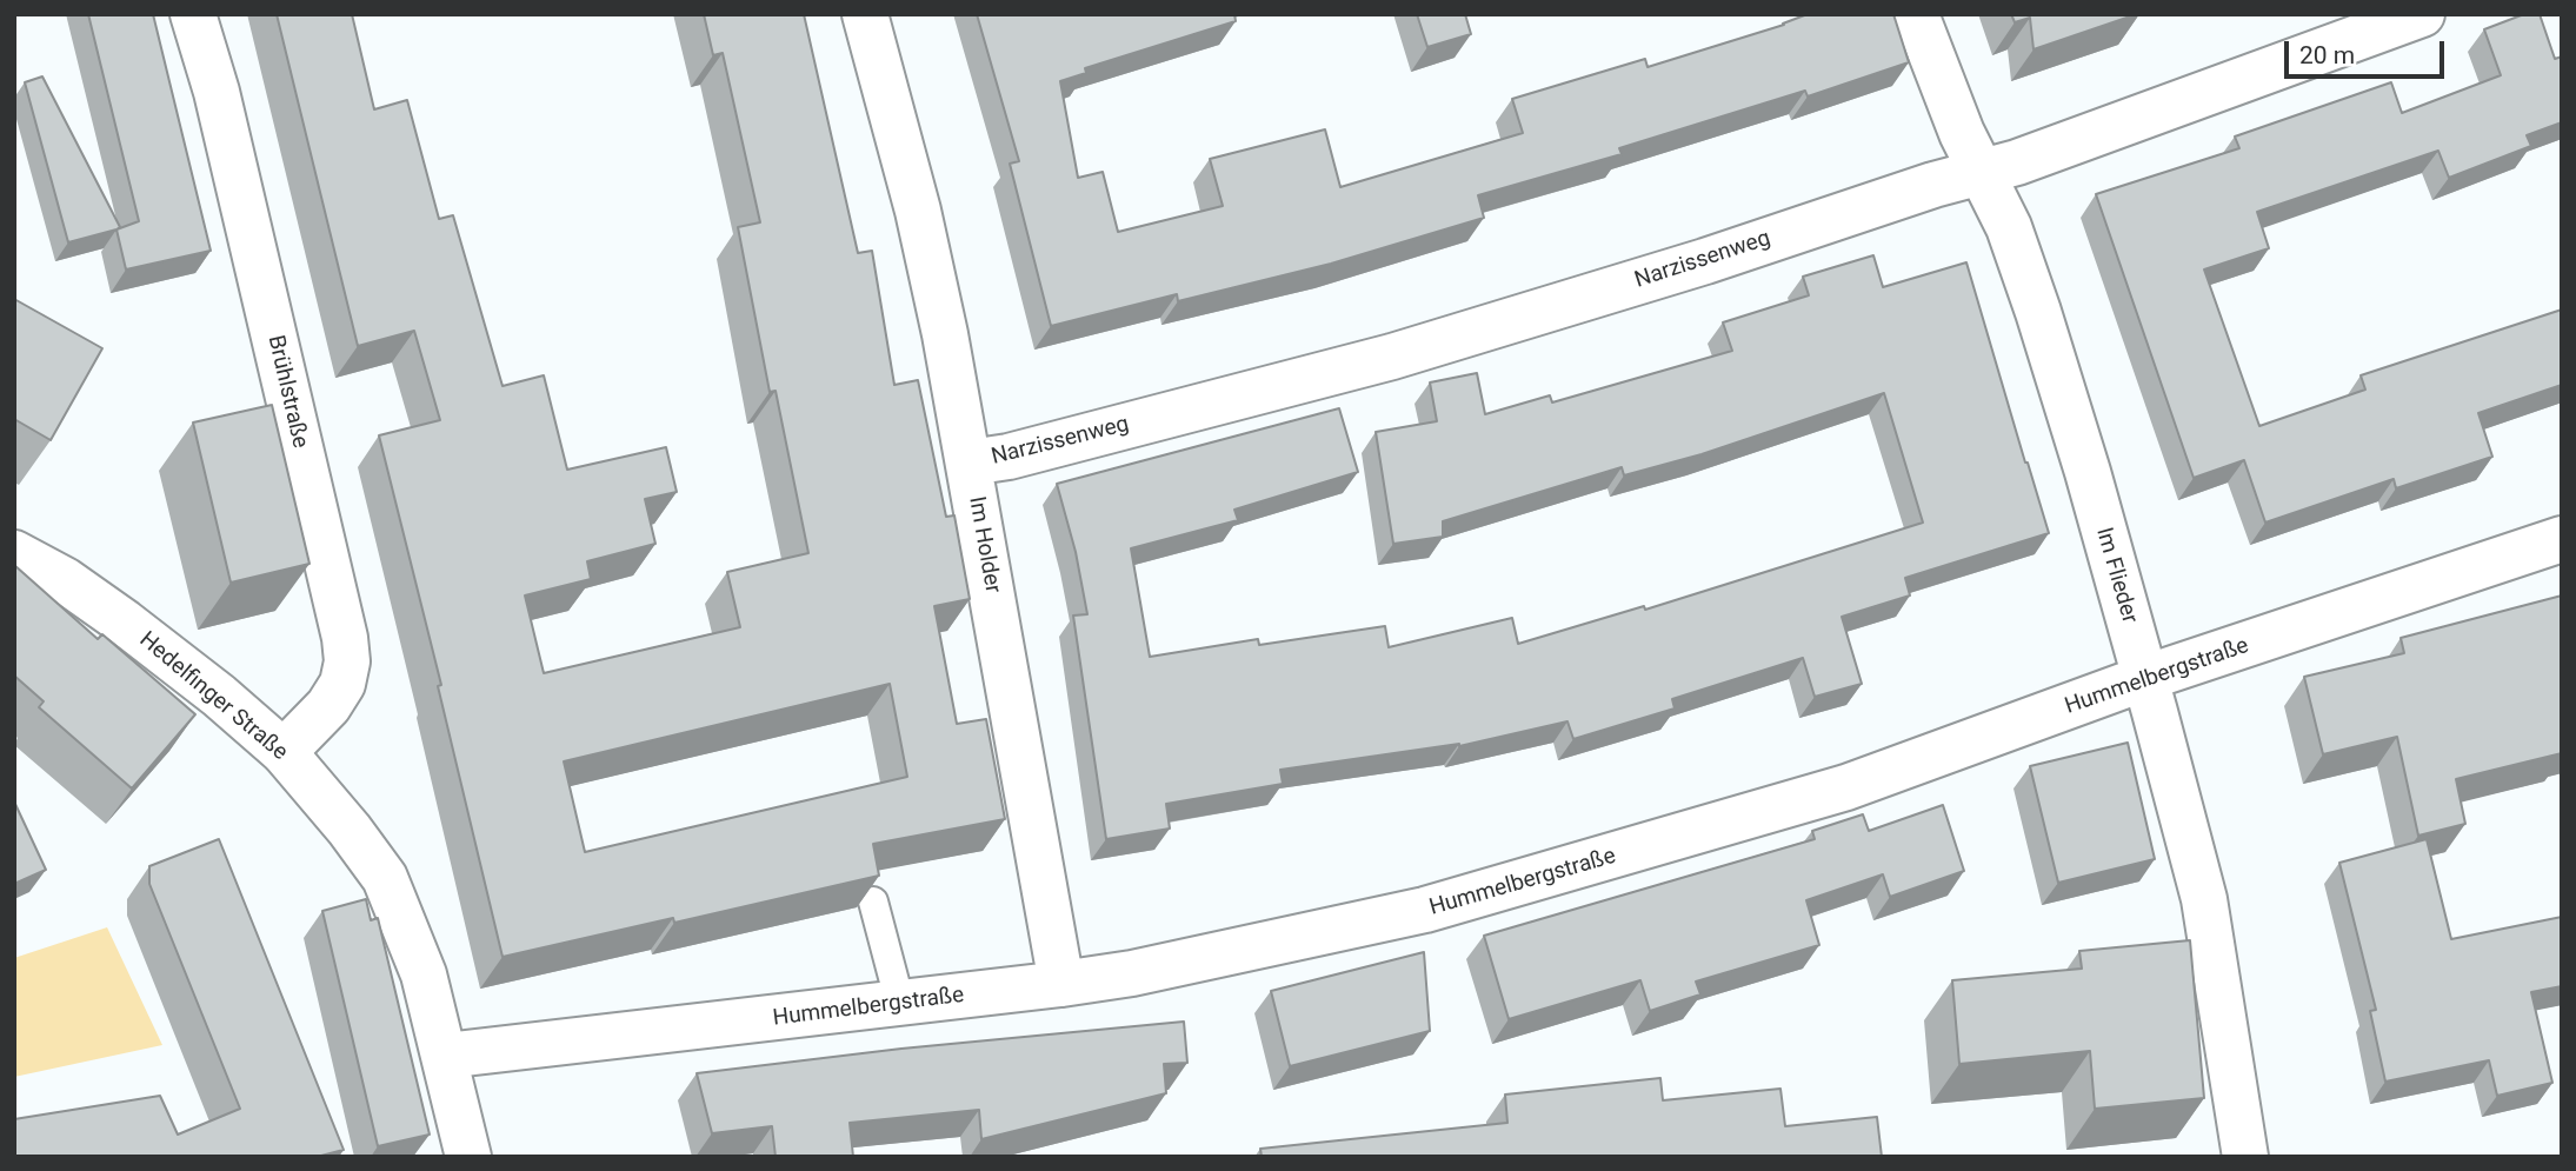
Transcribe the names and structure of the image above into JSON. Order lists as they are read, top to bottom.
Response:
{
  "streets": {
    "street": [
      "Narzissenweg",
      "Brühlstraße",
      "Im Holder",
      "Im Flieder",
      "Hummelbergstraße",
      "Hedelfinger Straße"
    ]
  },
  "crossings": [
    ["Narzissenweg", "Im Holder"],
    ["Narzissenweg", "Im Flieder"],
    ["Brühlstraße", "Hedelfinger Straße"],
    ["Im Holder", "Hummelbergstraße"],
    ["Im Flieder", "Hummelbergstraße"],
    ["Hummelbergstraße", "Hedelfinger Straße"]
  ],
  "scale_bar": "20 m"
}
